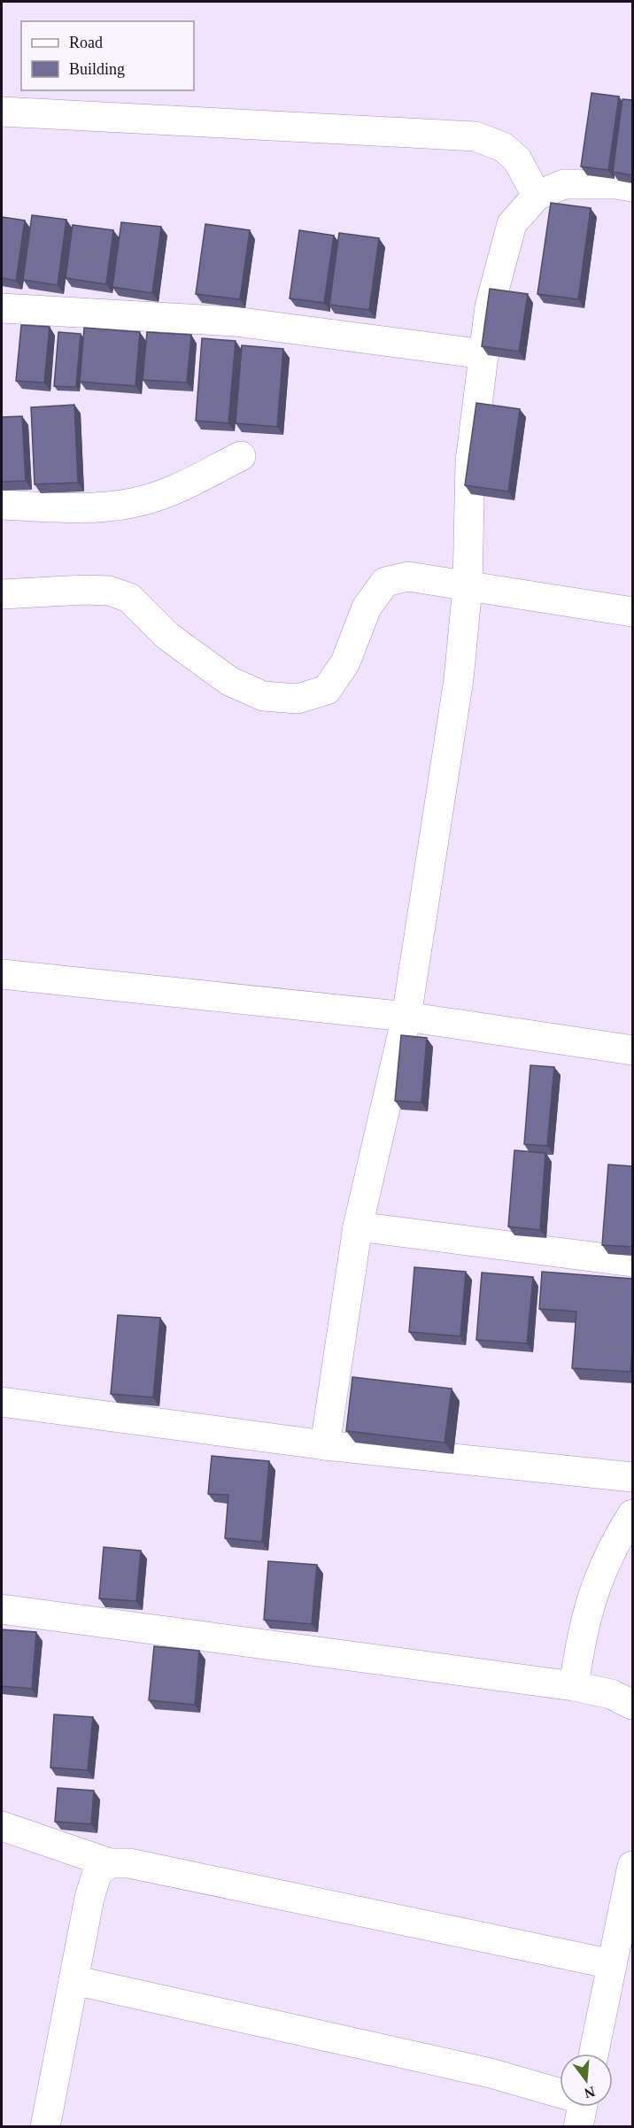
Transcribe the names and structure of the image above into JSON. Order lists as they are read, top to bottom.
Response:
{
  "legend": ["Road", "Building"],
  "north": "bottom"
}
